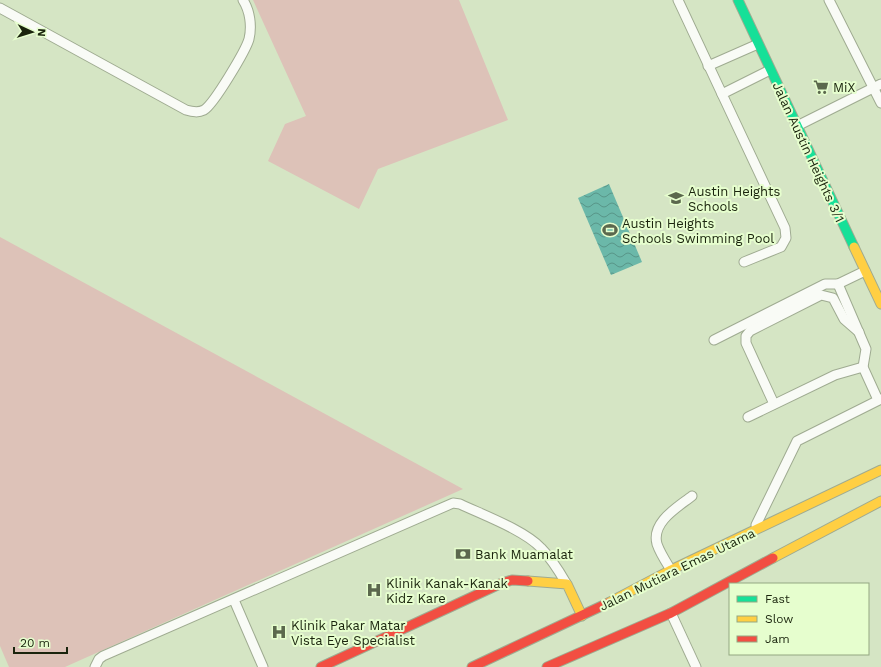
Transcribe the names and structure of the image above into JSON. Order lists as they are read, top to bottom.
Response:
{
  "streets": {
    "main road": ["Jalan Austin Heights 3/1", "Jalan Mutiara Emas Utama"]
  },
  "places": {
    "supermarket": ["MiX"],
    "school or university": ["Austin Heights Schools"],
    "sports": ["Austin Heights Schools Swimming Pool"],
    "bank": ["Bank Muamalat"],
    "hospital": ["Klinik Kanak-Kanak Kidz Kare", "Klinik Pakar Matar Vista Eye Specialist"]
  },
  "legend": ["Fast", "Slow", "Jam"],
  "scale_bar": "20 m",
  "north": "right"
}
